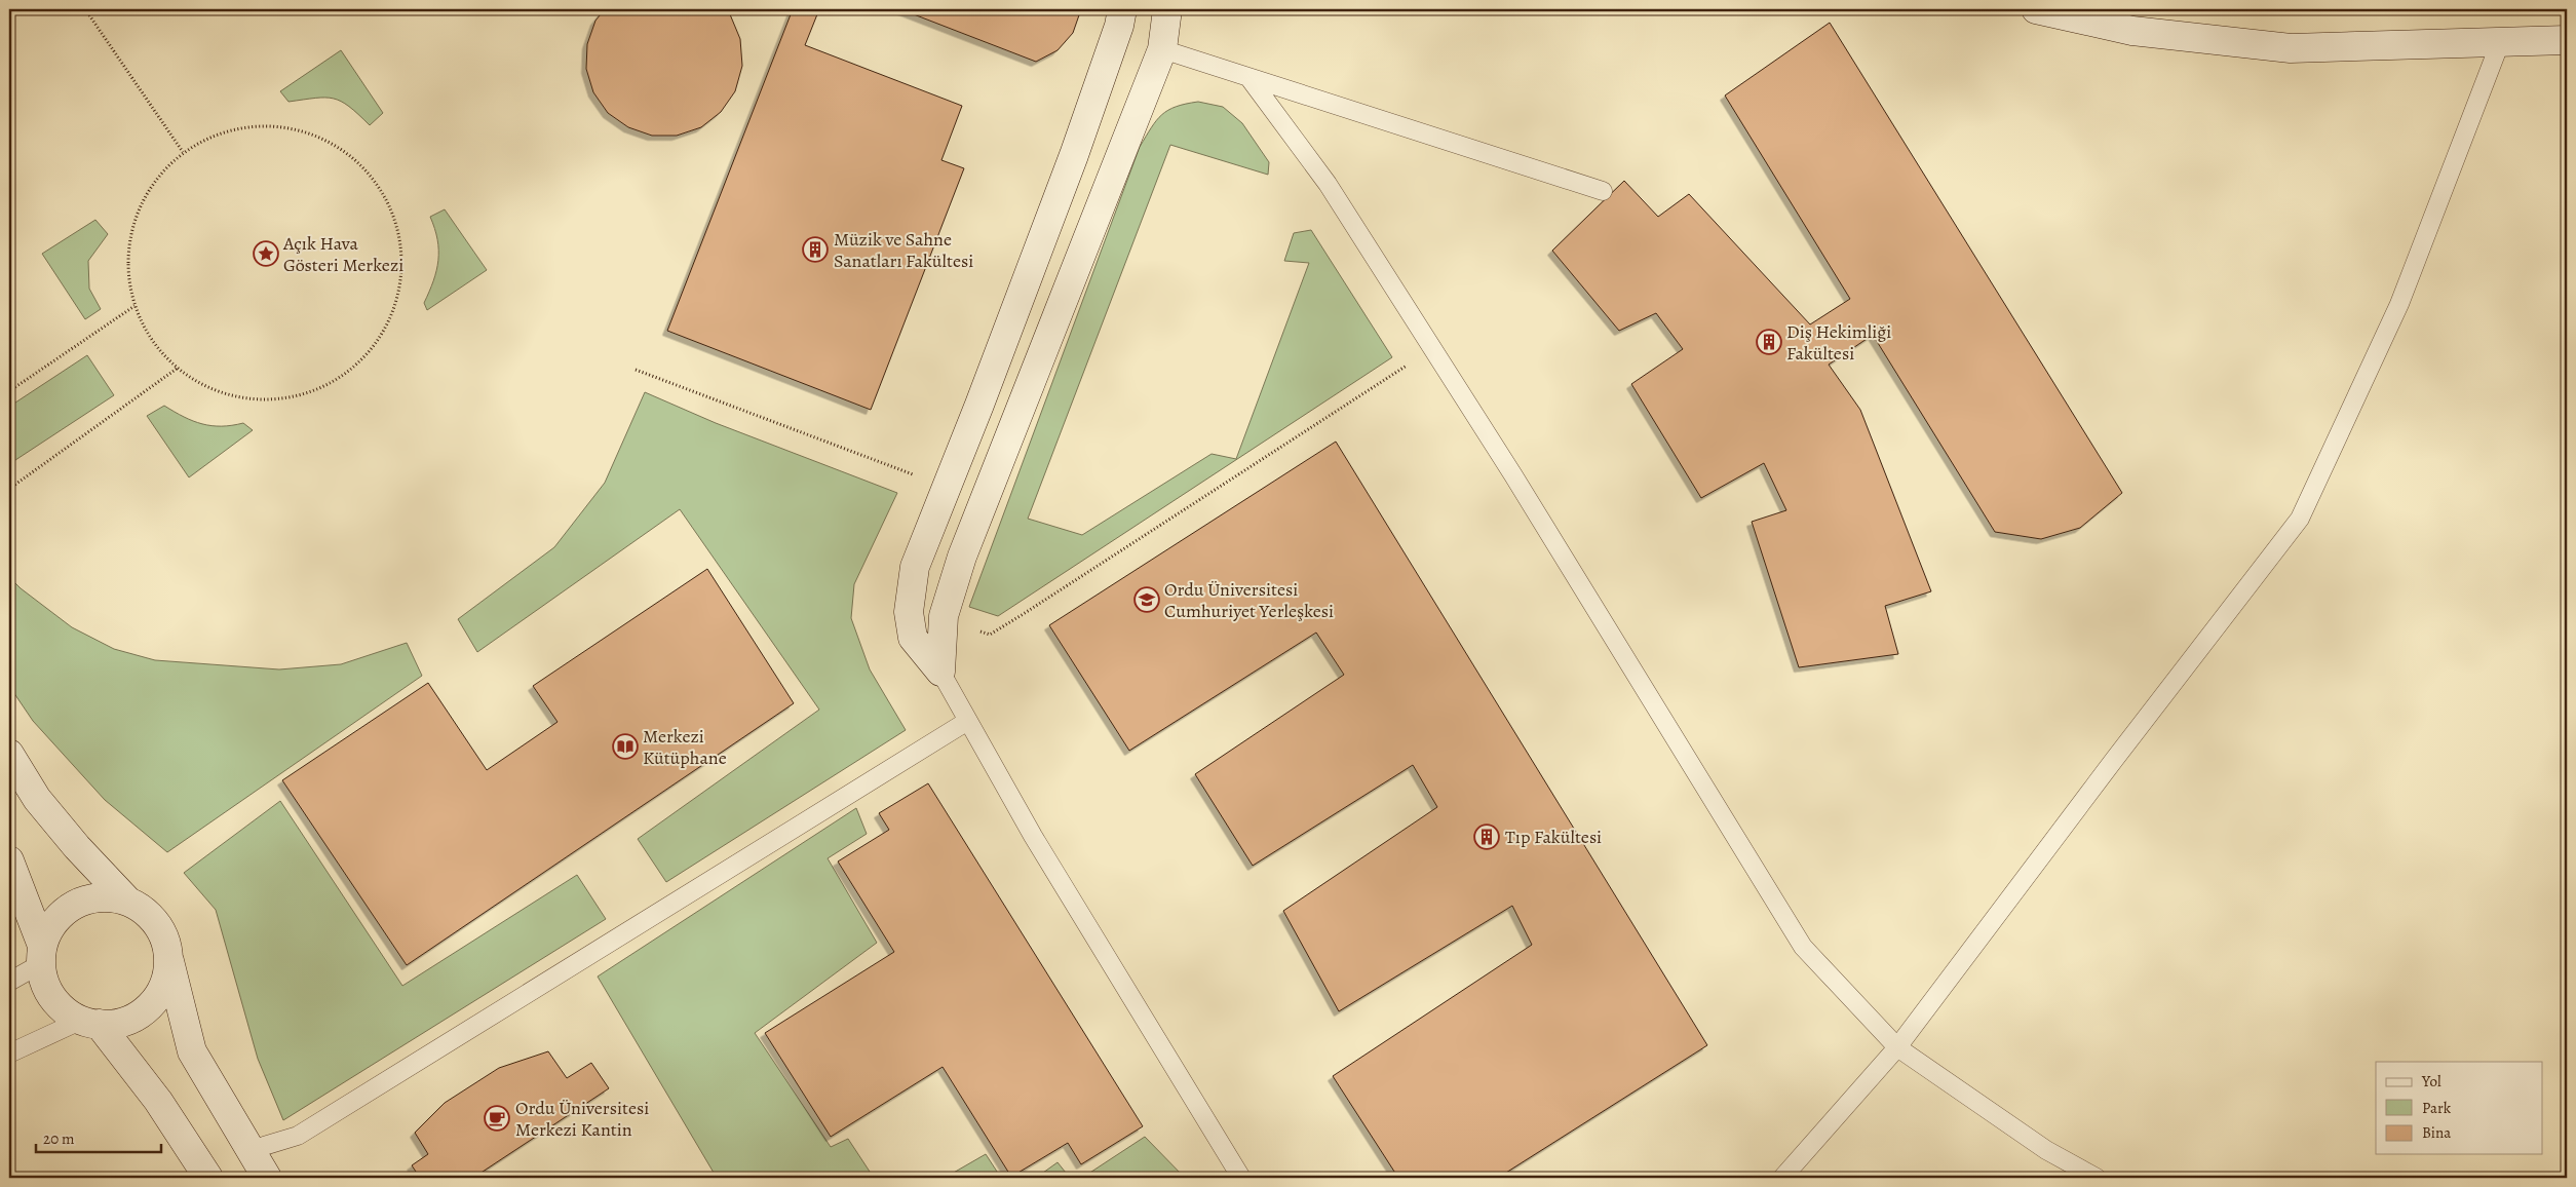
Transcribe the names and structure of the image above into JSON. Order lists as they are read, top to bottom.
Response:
{
  "places": {
    "building": ["Müzik ve Sahne Sanatları Fakültesi", "Diş Hekimliği Fakültesi", "Tıp Fakültesi"],
    "place": ["Açık Hava Gösteri Merkezi"],
    "school or university": ["Ordu Üniversitesi Cumhuriyet Yerleşkesi"],
    "library": ["Merkezi Kütüphane"],
    "cafe": ["Ordu Üniversitesi Merkezi Kantin"]
  },
  "legend": ["Yol", "Park", "Bina"],
  "scale_bar": "20 m"
}
